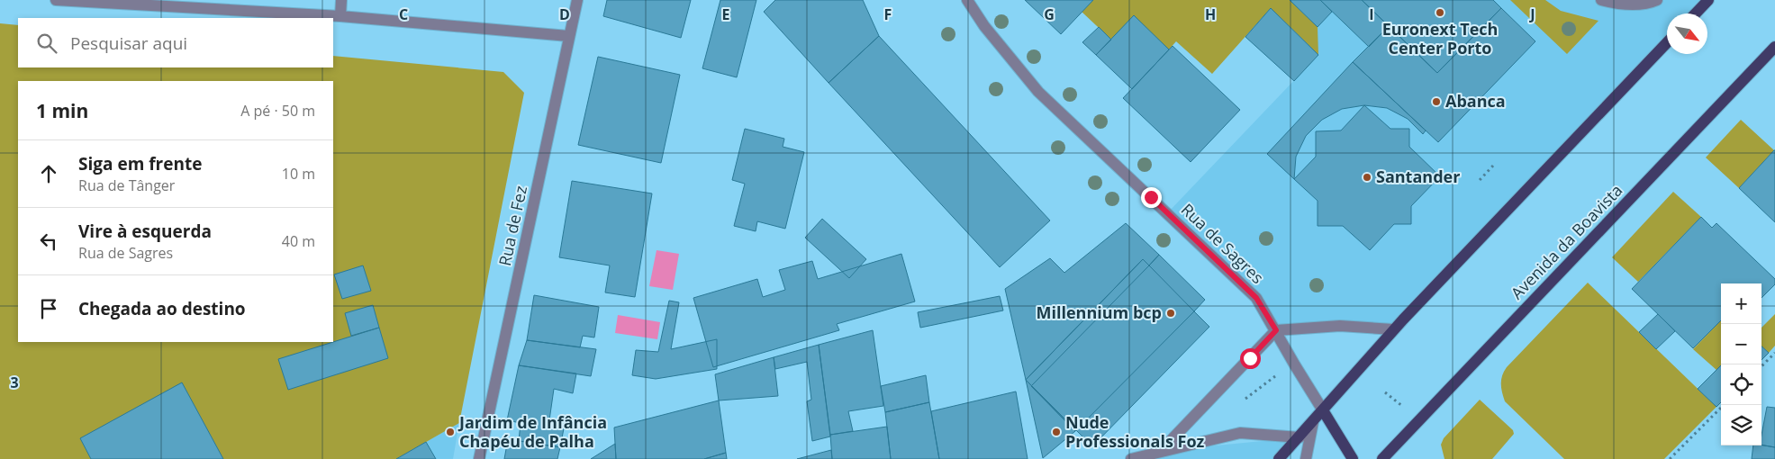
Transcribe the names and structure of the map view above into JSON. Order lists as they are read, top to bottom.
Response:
{
  "streets": {
    "main road": ["Avenida da Boavista"],
    "street": ["Rua de Fez", "Rua de Sagres"]
  },
  "places": [
    "Euronext Tech Center Porto",
    "Abanca",
    "Santander",
    "Millennium bcp",
    "Jardim de Infância Chapéu de Palha",
    "Nude Professionals Foz"
  ],
  "north": "bottom right",
  "page": {
    "search": "Pesquisar aqui",
    "heading": ["1 min", "A pé · 50 m"],
    "list": [
      ["Siga em frente", "Rua de Tânger", "10 m"],
      ["Vire à esquerda", "Rua de Sagres", "40 m"],
      "Chegada ao destino"
    ],
    "map_buttons": ["+", "−"]
  },
  "grid": {
    "columns": [
      "C",
      "D",
      "E",
      "F",
      "G",
      "H",
      "I",
      "J"
    ],
    "rows": ["3"]
  }
}
